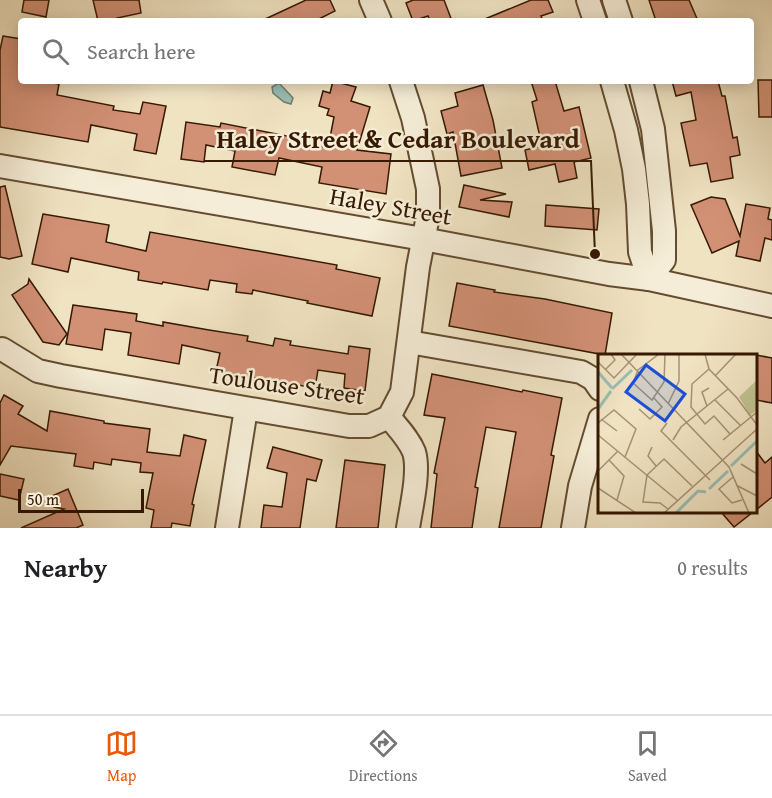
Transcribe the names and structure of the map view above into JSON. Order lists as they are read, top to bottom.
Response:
{
  "streets": {
    "street": ["Haley Street", "Toulouse Street"]
  },
  "crossings": [
    ["Haley Street", "Toulouse Street"]
  ],
  "places": ["Haley Street & Cedar Boulevard"],
  "scale_bar": "50 m",
  "page": {
    "search": "Search here",
    "scale": "50 m",
    "heading": ["Nearby", "0 results"],
    "nav": ["Map", "Directions", "Saved"]
  }
}
